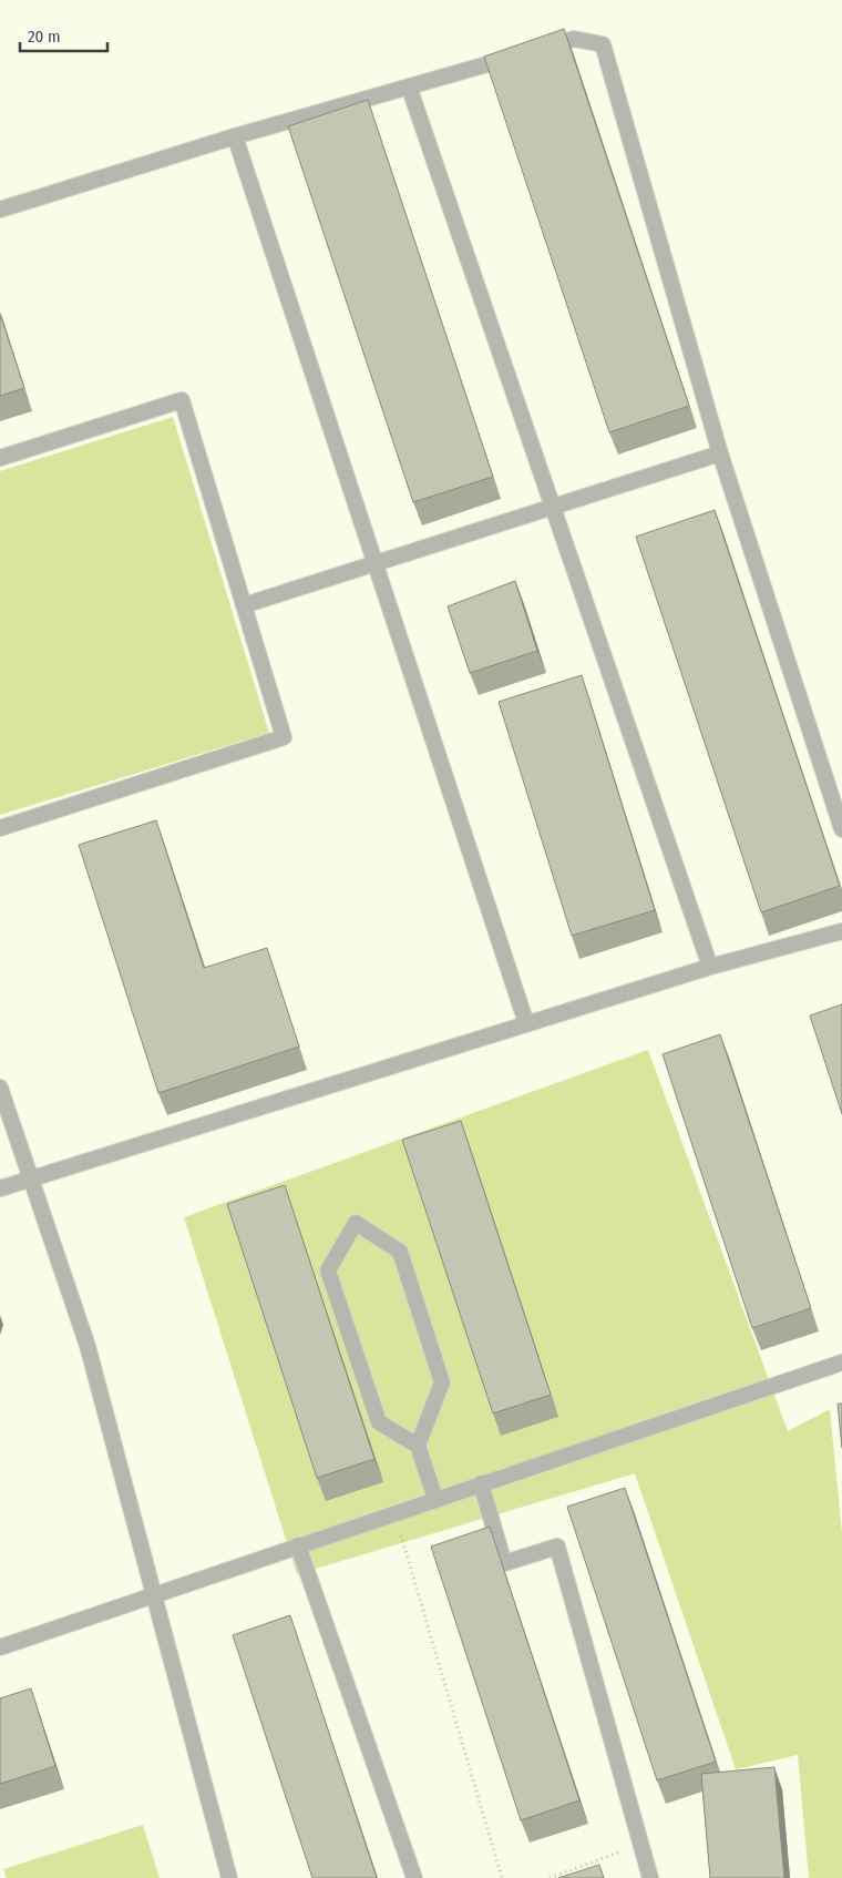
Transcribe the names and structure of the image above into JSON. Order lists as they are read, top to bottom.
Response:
{
  "scale_bar": "20 m"
}
